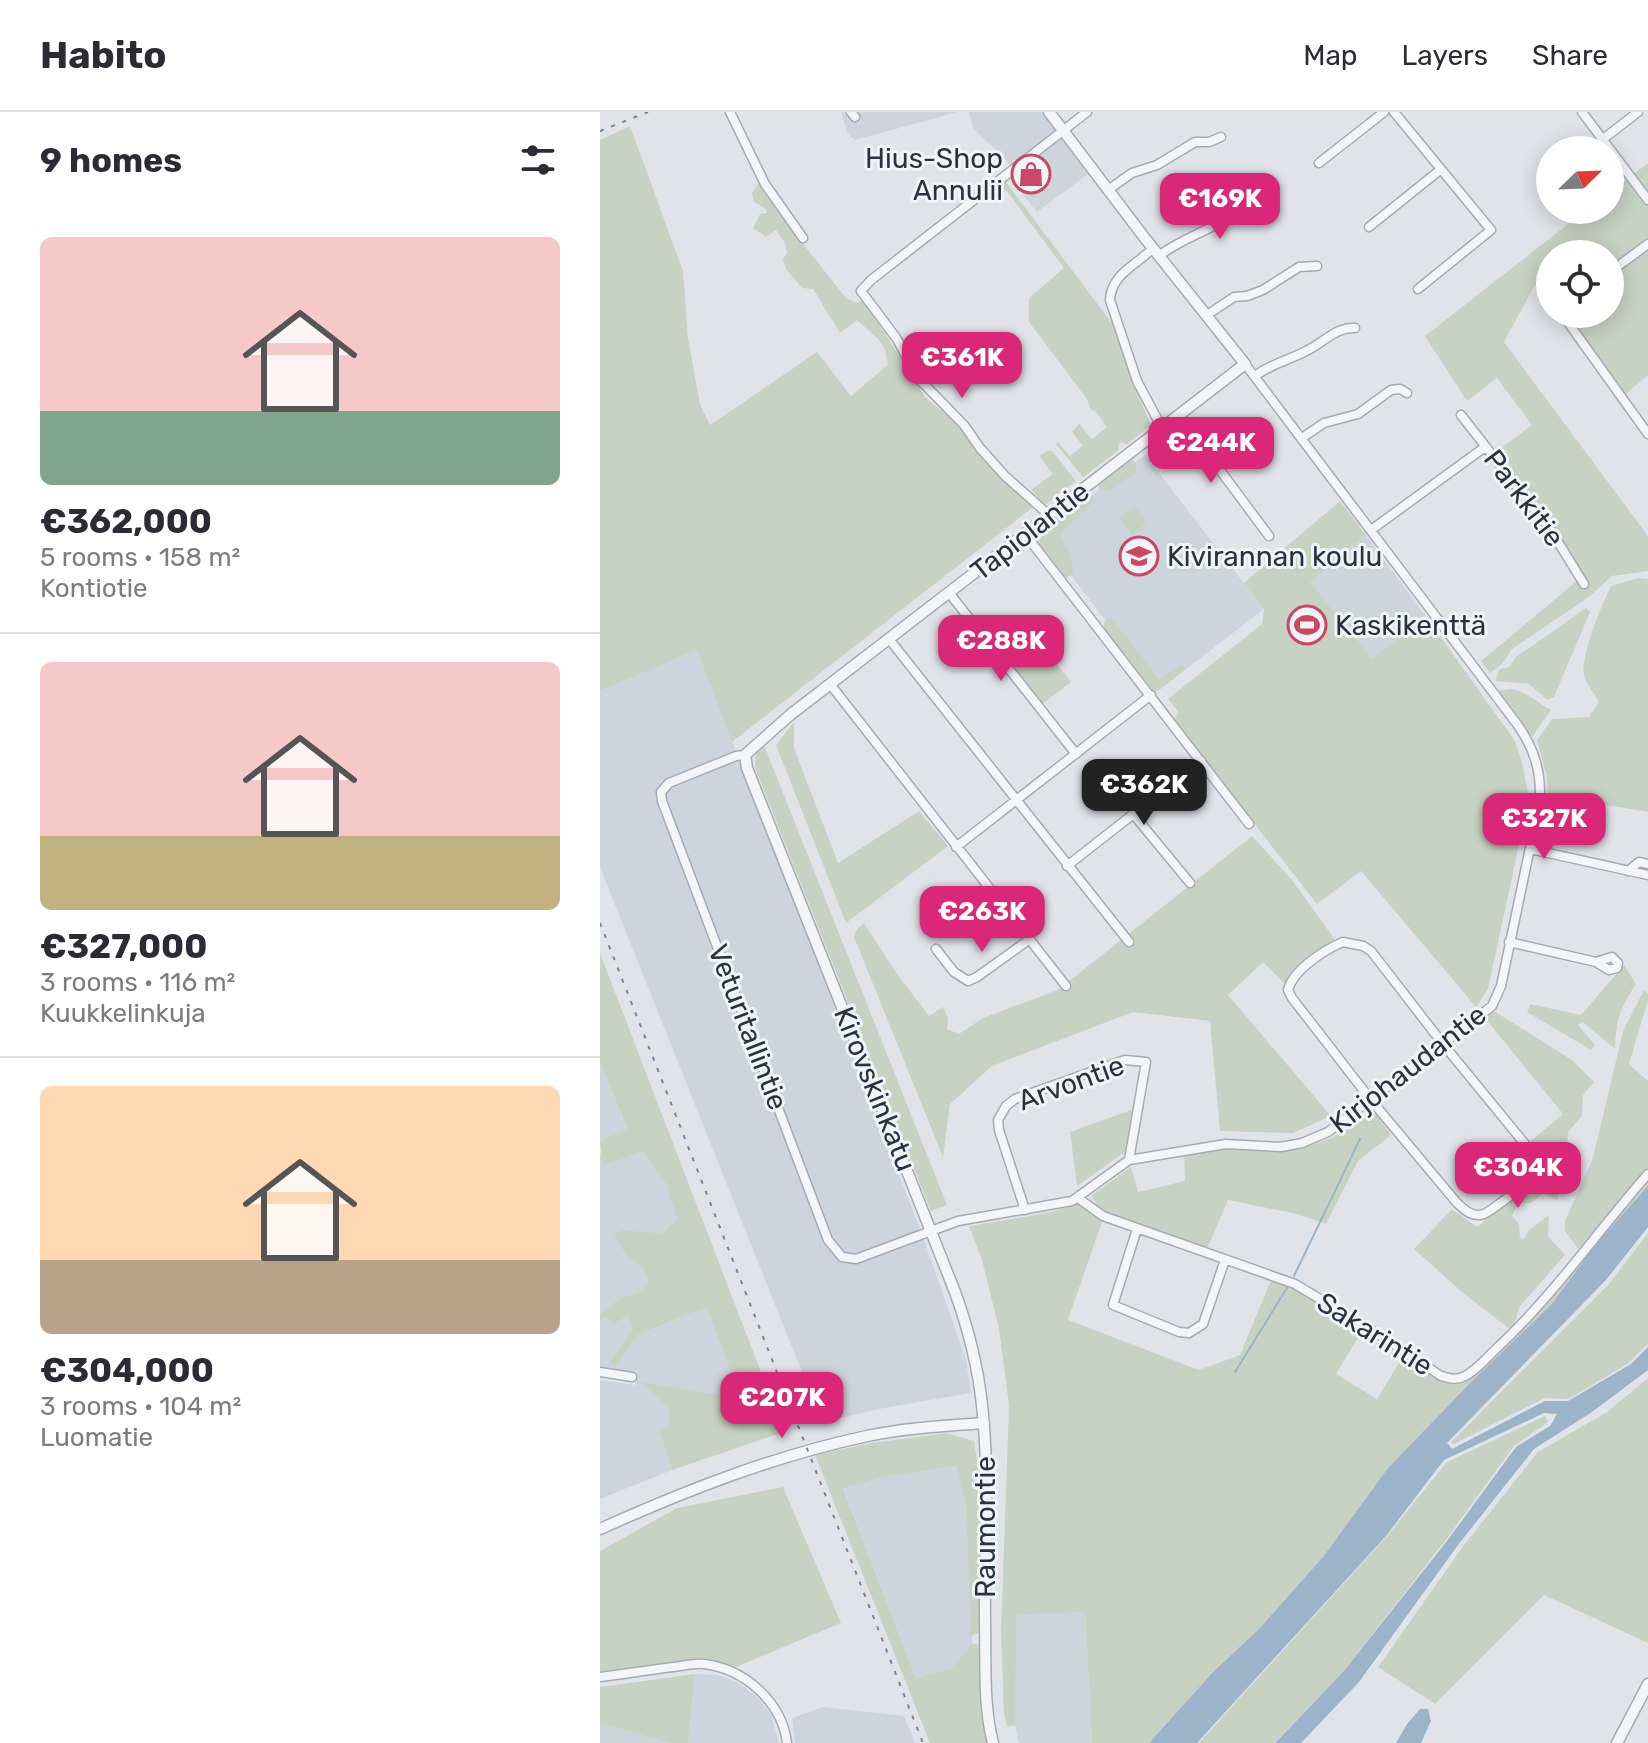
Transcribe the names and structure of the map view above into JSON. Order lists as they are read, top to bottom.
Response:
{
  "streets": {
    "street": [
      "Parkkitie",
      "Tapiolantie",
      "Veturitallintie",
      "Kirjohaudantie",
      "Arvontie",
      "Kirovskinkatu",
      "Sakarintie",
      "Raumontie"
    ]
  },
  "crossings": [
    ["Tapiolantie", "Veturitallintie"],
    ["Tapiolantie", "Kirjohaudantie"],
    ["Tapiolantie", "Kirovskinkatu"],
    ["Veturitallintie", "Kirjohaudantie"],
    ["Veturitallintie", "Kirovskinkatu"],
    ["Kirjohaudantie", "Arvontie"],
    ["Kirjohaudantie", "Kirovskinkatu"],
    ["Kirjohaudantie", "Sakarintie"],
    ["Kirovskinkatu", "Raumontie"]
  ],
  "places": {
    "shop": ["Hius-Shop Annulii"],
    "school or university": ["Kivirannan koulu"],
    "sports": ["Kaskikenttä"]
  },
  "north": "top right",
  "page": {
    "header": "Habito",
    "nav": ["Map", "Layers", "Share"],
    "heading": "9 homes",
    "price": [
      "€169K",
      "€361K",
      "€244K",
      "€288K",
      "€362K",
      "€327K",
      "€263K",
      "€304K",
      "€207K"
    ],
    "list": [
      {
        "name": "€362,000",
        "note": "5 rooms · 158 m² · Kontiotie"
      },
      {
        "name": "€327,000",
        "note": "3 rooms · 116 m² · Kuukkelinkuja"
      },
      {
        "name": "€304,000",
        "note": "3 rooms · 104 m² · Luomatie"
      }
    ]
  }
}
